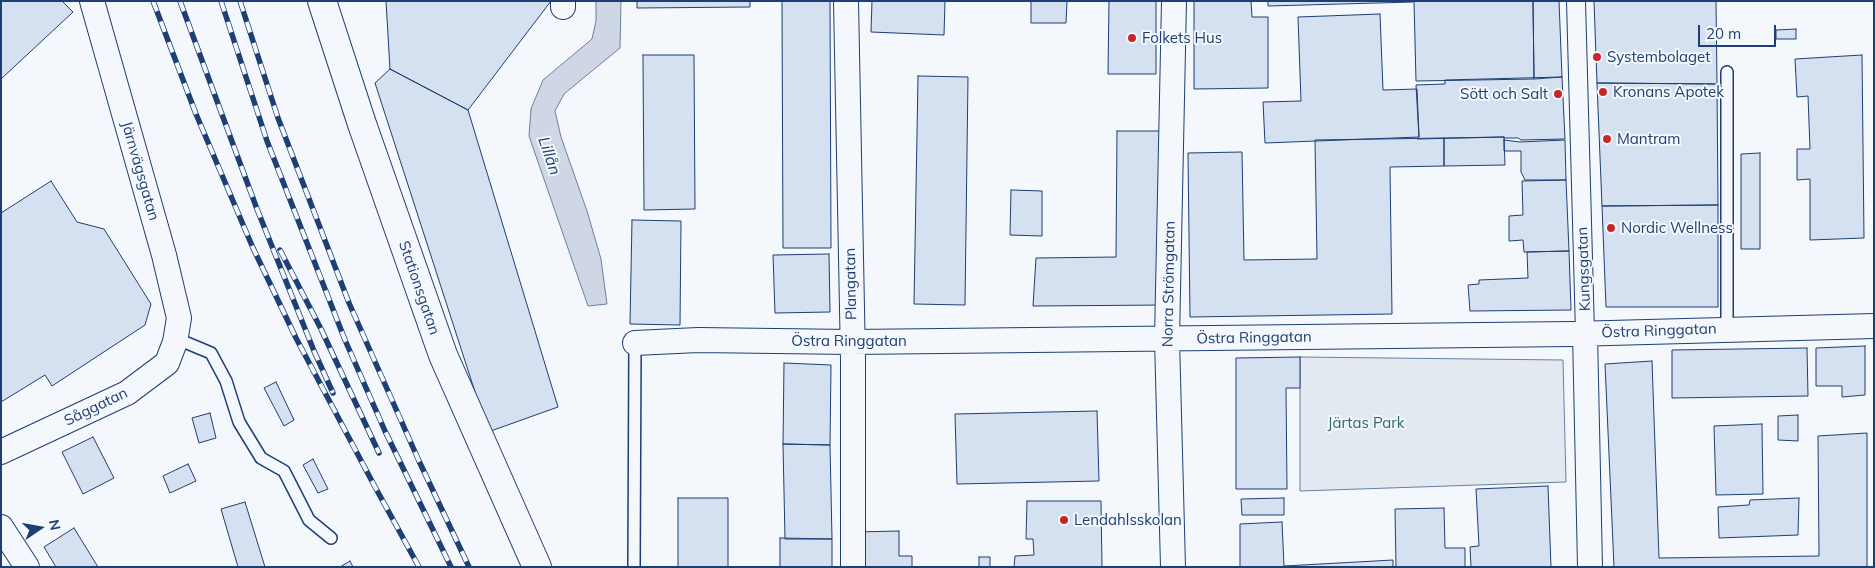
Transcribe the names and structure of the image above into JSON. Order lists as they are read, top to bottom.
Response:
{
  "streets": {
    "street": [
      "Järnvägsgatan",
      "Kungsgatan",
      "Plangatan",
      "Norra Strömgatan",
      "Stationsgatan",
      "Östra Ringgatan",
      "Såggatan"
    ]
  },
  "crossings": [
    ["Järnvägsgatan", "Såggatan"],
    ["Kungsgatan", "Östra Ringgatan"],
    ["Plangatan", "Östra Ringgatan"],
    ["Norra Strömgatan", "Östra Ringgatan"]
  ],
  "water": ["Lillån"],
  "parks": ["Järtas Park"],
  "places": [
    "Folkets Hus",
    "Systembolaget",
    "Kronans Apotek",
    "Sött och Salt",
    "Mantram",
    "Nordic Wellness",
    "Lendahlsskolan"
  ],
  "scale_bar": "20 m",
  "north": "right"
}
